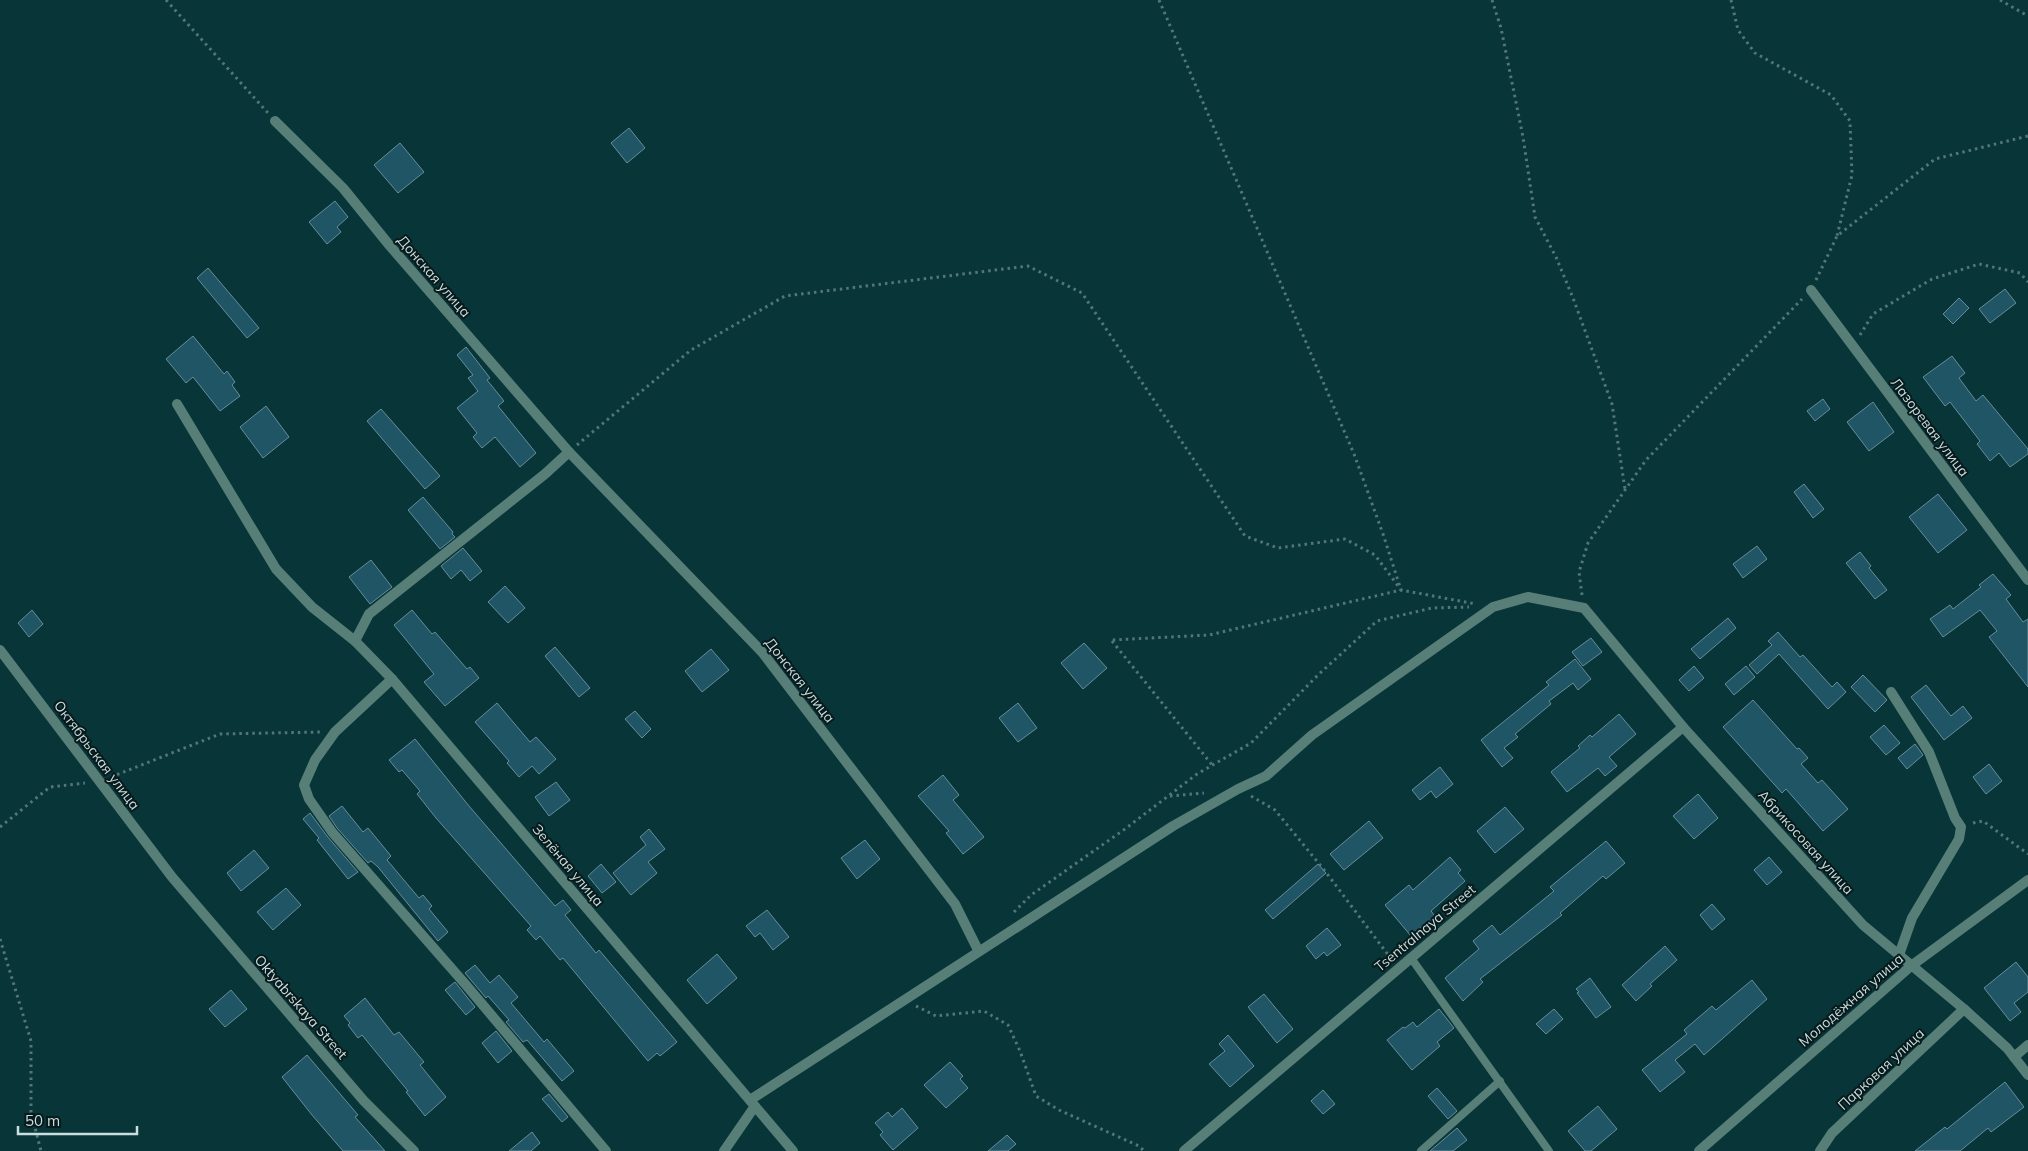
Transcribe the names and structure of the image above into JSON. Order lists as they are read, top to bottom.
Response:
{
  "streets": {
    "street": [
      "Донская улица",
      "Лазоревая улица",
      "Октябрьская улица",
      "Абрикосовая улица",
      "Зелёная улица",
      "Tsentralnaya Street",
      "Молодёжная улица",
      "Oktyabrskaya Street",
      "Парковая улица"
    ]
  },
  "crossings": [
    ["Октябрьская улица", "Oktyabrskaya Street"],
    ["Абрикосовая улица", "Tsentralnaya Street"],
    ["Абрикосовая улица", "Молодёжная улица"],
    ["Абрикосовая улица", "Парковая улица"]
  ],
  "scale_bar": "50 m"
}
